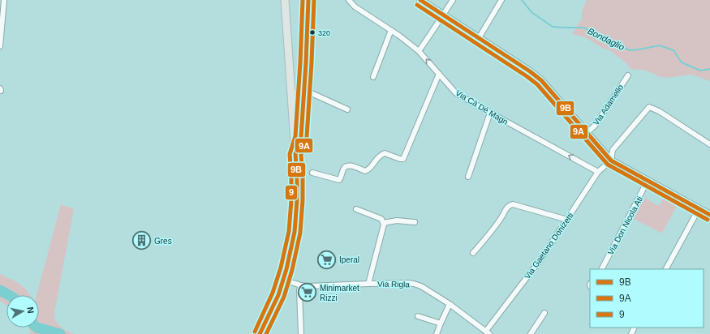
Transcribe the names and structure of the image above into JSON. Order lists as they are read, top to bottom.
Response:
{
  "streets": {
    "street": [
      "Via Adamello",
      "Via Cà Dé Magn",
      "Via Don Nicola Ati",
      "Via Gaetano Donizetti",
      "Via Rigla"
    ]
  },
  "crossings": [
    ["Via Cà Dé Magn", "Via Gaetano Donizetti"],
    ["Via Gaetano Donizetti", "Via Rigla"]
  ],
  "one_way": ["Via Cà Dé Magn"],
  "water": ["Bondaglio"],
  "places": {
    "other": ["320"],
    "building": ["Gres"],
    "supermarket": ["Iperal", "Minimarket Rizzi"]
  },
  "lines": ["transit line 9B", "transit line 9A", "transit line 9"],
  "legend": ["9B", "9A", "9"],
  "north": "right"
}
